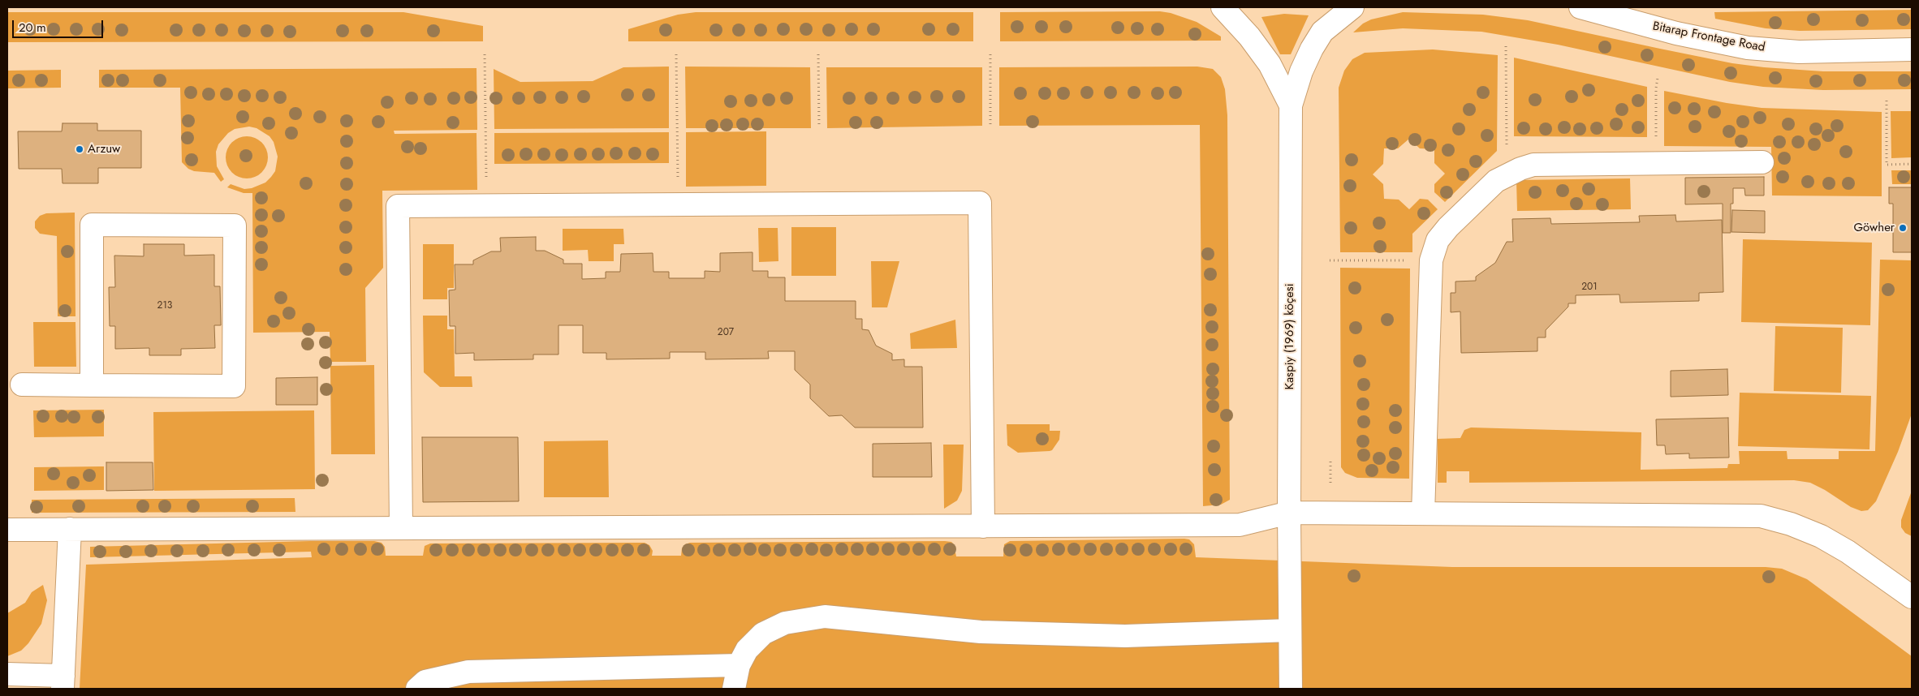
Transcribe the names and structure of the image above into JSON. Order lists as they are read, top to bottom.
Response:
{
  "streets": {
    "street": ["Bitarap Frontage Road", "Kaspiy (1969) köçesi"]
  },
  "places": ["Arzuw", "Göwher"],
  "house_numbers": ["201", "213", "207"],
  "scale_bar": "20 m"
}
